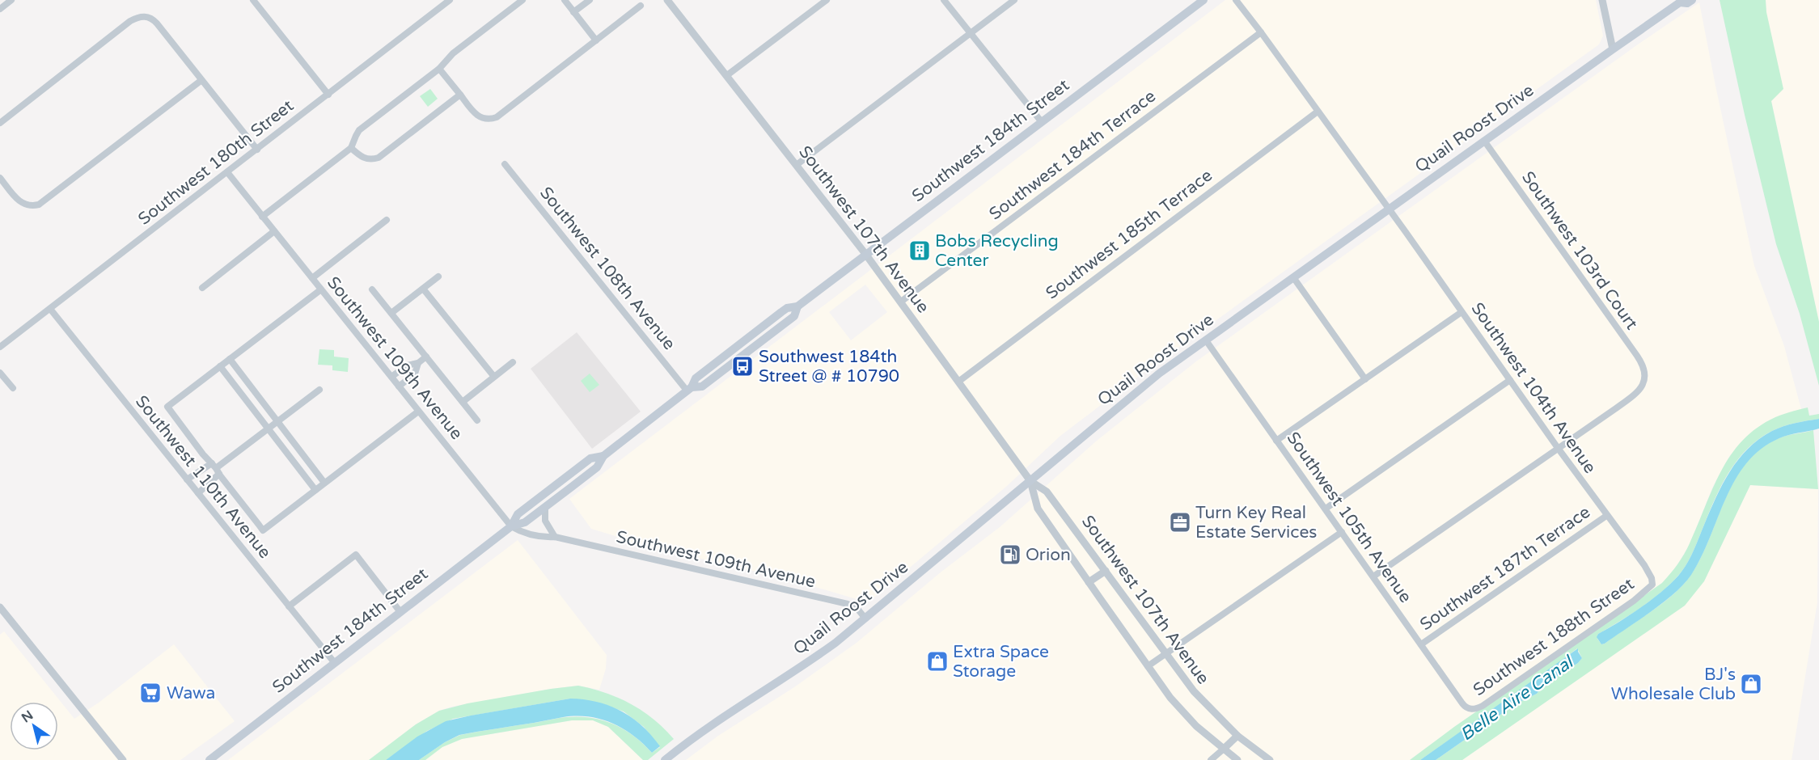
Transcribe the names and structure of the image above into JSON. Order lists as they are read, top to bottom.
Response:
{
  "streets": {
    "main road": ["Quail Roost Drive", "Southwest 184th Street"],
    "street": [
      "Southwest 184th Terrace",
      "Southwest 180th Street",
      "Southwest 107th Avenue",
      "Southwest 185th Terrace",
      "Southwest 103rd Court",
      "Southwest 108th Avenue",
      "Southwest 109th Avenue",
      "Southwest 104th Avenue",
      "Southwest 110th Avenue",
      "Southwest 105th Avenue",
      "Southwest 187th Terrace",
      "Southwest 188th Street"
    ]
  },
  "crossings": [
    ["Quail Roost Drive", "Southwest 107th Avenue"],
    ["Quail Roost Drive", "Southwest 103rd Court"],
    ["Quail Roost Drive", "Southwest 109th Avenue"],
    ["Quail Roost Drive", "Southwest 104th Avenue"],
    ["Quail Roost Drive", "Southwest 105th Avenue"],
    ["Southwest 184th Street", "Southwest 107th Avenue"],
    ["Southwest 184th Street", "Southwest 108th Avenue"],
    ["Southwest 184th Street", "Southwest 109th Avenue"],
    ["Southwest 184th Street", "Southwest 110th Avenue"],
    ["Southwest 184th Terrace", "Southwest 107th Avenue"],
    ["Southwest 184th Terrace", "Southwest 104th Avenue"],
    ["Southwest 180th Street", "Southwest 109th Avenue"],
    ["Southwest 180th Street", "Southwest 110th Avenue"],
    ["Southwest 107th Avenue", "Southwest 185th Terrace"],
    ["Southwest 185th Terrace", "Southwest 104th Avenue"],
    ["Southwest 103rd Court", "Southwest 104th Avenue"],
    ["Southwest 104th Avenue", "Southwest 187th Terrace"],
    ["Southwest 104th Avenue", "Southwest 188th Street"],
    ["Southwest 105th Avenue", "Southwest 187th Terrace"],
    ["Southwest 105th Avenue", "Southwest 188th Street"]
  ],
  "water": ["Belle Aire Canal"],
  "places": {
    "building": ["Bobs Recycling Center"],
    "bus stop": ["Southwest 184th Street @ # 10790"],
    "office": ["Turn Key Real Estate Services"],
    "fuel station": ["Orion"],
    "shop": ["Extra Space Storage", "BJ's Wholesale Club"],
    "supermarket": ["Wawa"]
  },
  "north": "top left"
}
